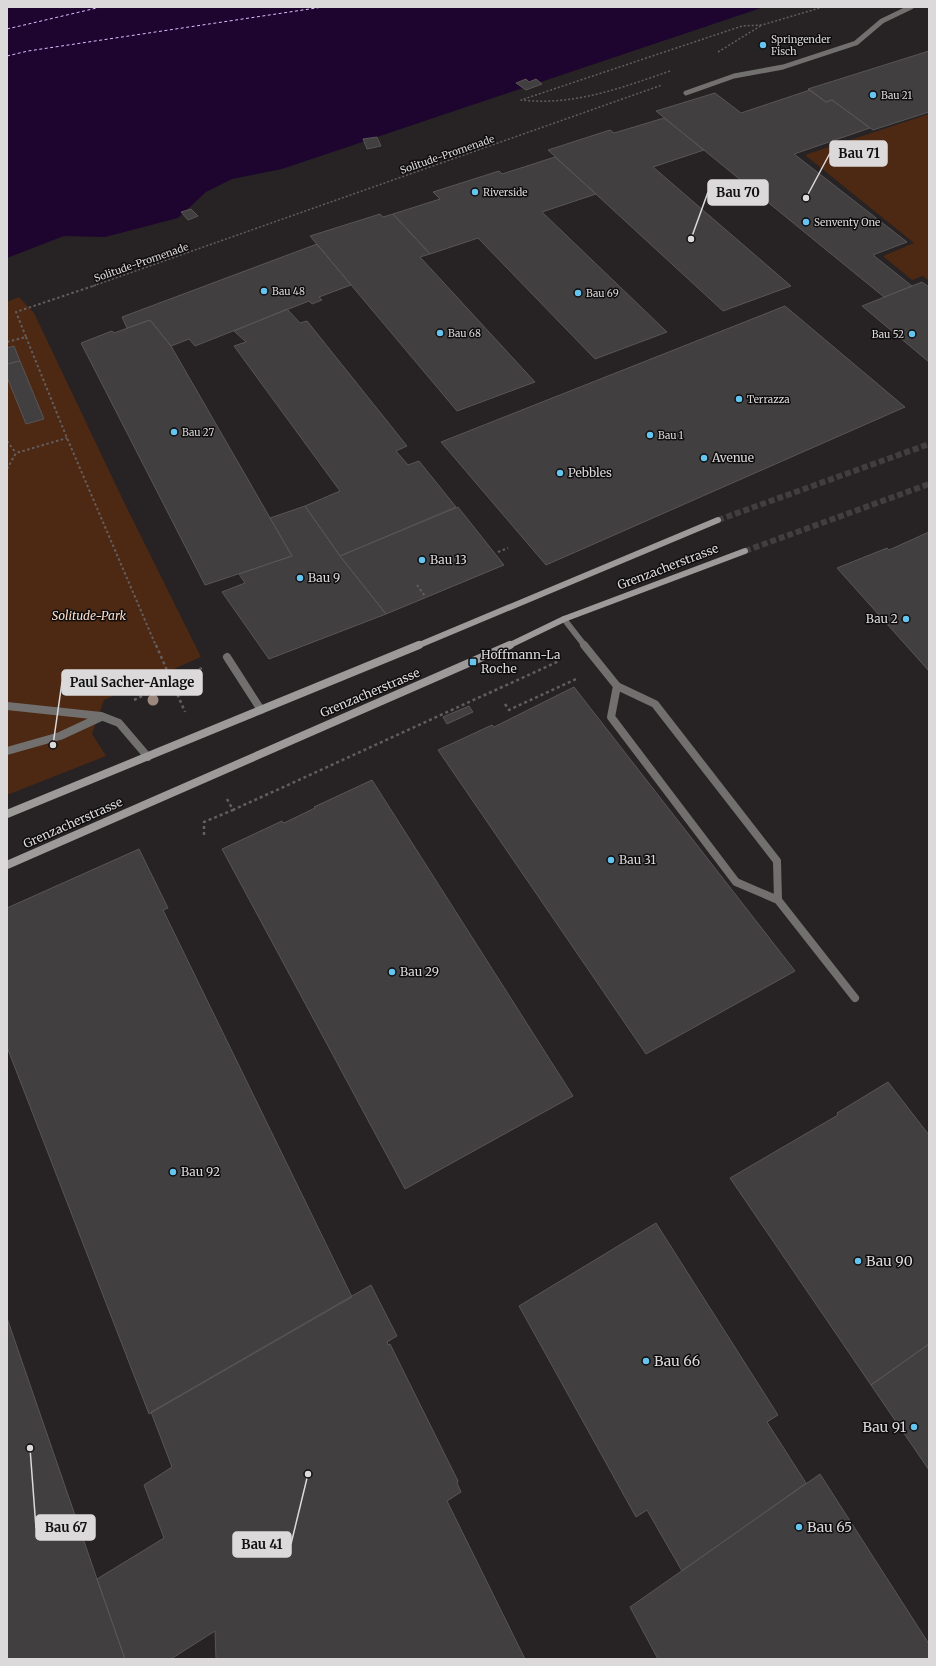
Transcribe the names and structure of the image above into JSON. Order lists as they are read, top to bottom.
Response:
{
  "streets": {
    "main road": ["Grenzacherstrasse"],
    "path": ["Solitude-Promenade"]
  },
  "parks": ["Solitude-Park"],
  "places": {
    "other": [
      "Springender Fisch",
      "Bau 21",
      "Riverside",
      "Bau 71",
      "Senventy One",
      "Bau 70",
      "Bau 48",
      "Bau 69",
      "Bau 68",
      "Bau 52",
      "Terrazza",
      "Bau 27",
      "Bau 1",
      "Avenue",
      "Pebbles",
      "Bau 13",
      "Bau 9",
      "Bau 2",
      "Paul Sacher-Anlage",
      "Bau 31",
      "Bau 29",
      "Bau 92",
      "Bau 90",
      "Bau 66",
      "Bau 91",
      "Bau 67",
      "Bau 41",
      "Bau 65"
    ],
    "transit": ["Hoffmann-La Roche"]
  }
}
